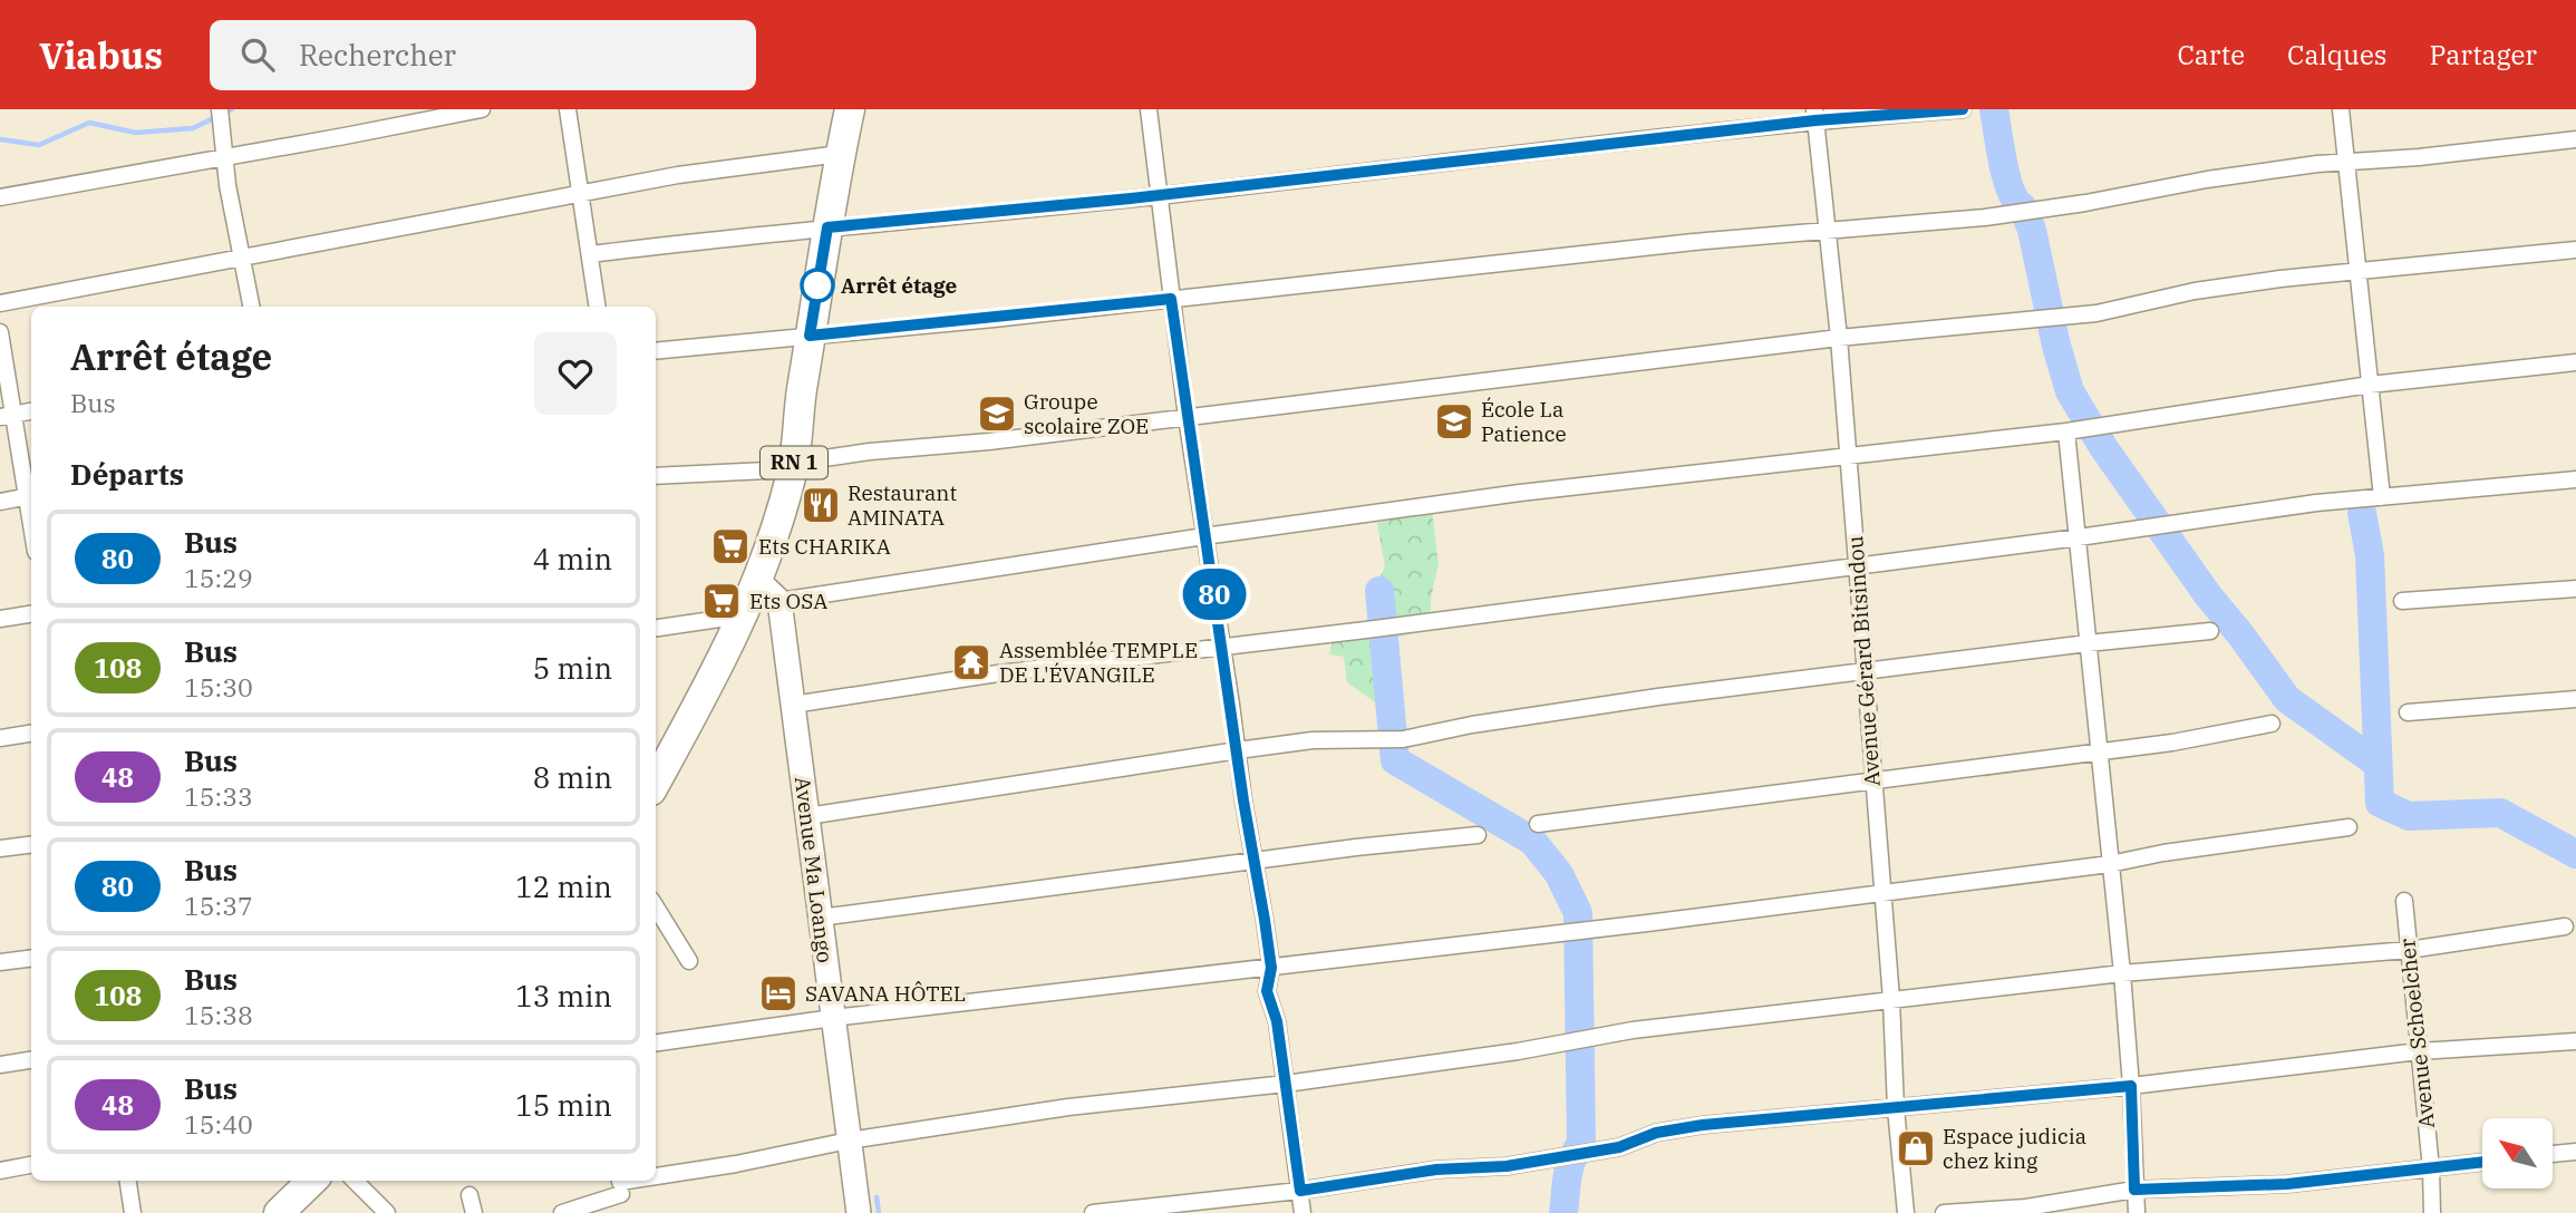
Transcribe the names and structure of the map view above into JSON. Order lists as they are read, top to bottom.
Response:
{
  "streets": {
    "highway": ["RN 1"],
    "main road": ["Avenue Ma Loango"],
    "street": ["Avenue Gérard Bitsindou", "Avenue Schoelcher"]
  },
  "crossings": [
    ["RN 1", "Avenue Ma Loango"]
  ],
  "places": {
    "other": ["Arrêt étage"],
    "school or university": ["Groupe scolaire ZOE", "École La Patience"],
    "restaurant": ["Restaurant AMINATA"],
    "supermarket": ["Ets CHARIKA", "Ets OSA"],
    "temple": ["Assemblée TEMPLE DE L'ÉVANGILE"],
    "hotel": ["SAVANA HÔTEL"],
    "shop": ["Espace judicia chez king"]
  },
  "lines": ["bus line 80"],
  "north": "top left",
  "page": {
    "header": "Viabus",
    "search": "Rechercher",
    "nav": ["Carte", "Calques", "Partager"],
    "on_map": "80",
    "heading": [
      ["Arrêt étage", "Bus"],
      "Départs"
    ],
    "list": [
      {
        "mark": "80",
        "name": "Bus",
        "note": "15:29",
        "value": "4 min"
      },
      {
        "mark": "108",
        "name": "Bus",
        "note": "15:30",
        "value": "5 min"
      },
      {
        "mark": "48",
        "name": "Bus",
        "note": "15:33",
        "value": "8 min"
      },
      {
        "mark": "80",
        "name": "Bus",
        "note": "15:37",
        "value": "12 min"
      },
      {
        "mark": "108",
        "name": "Bus",
        "note": "15:38",
        "value": "13 min"
      },
      {
        "mark": "48",
        "name": "Bus",
        "note": "15:40",
        "value": "15 min"
      }
    ]
  }
}
